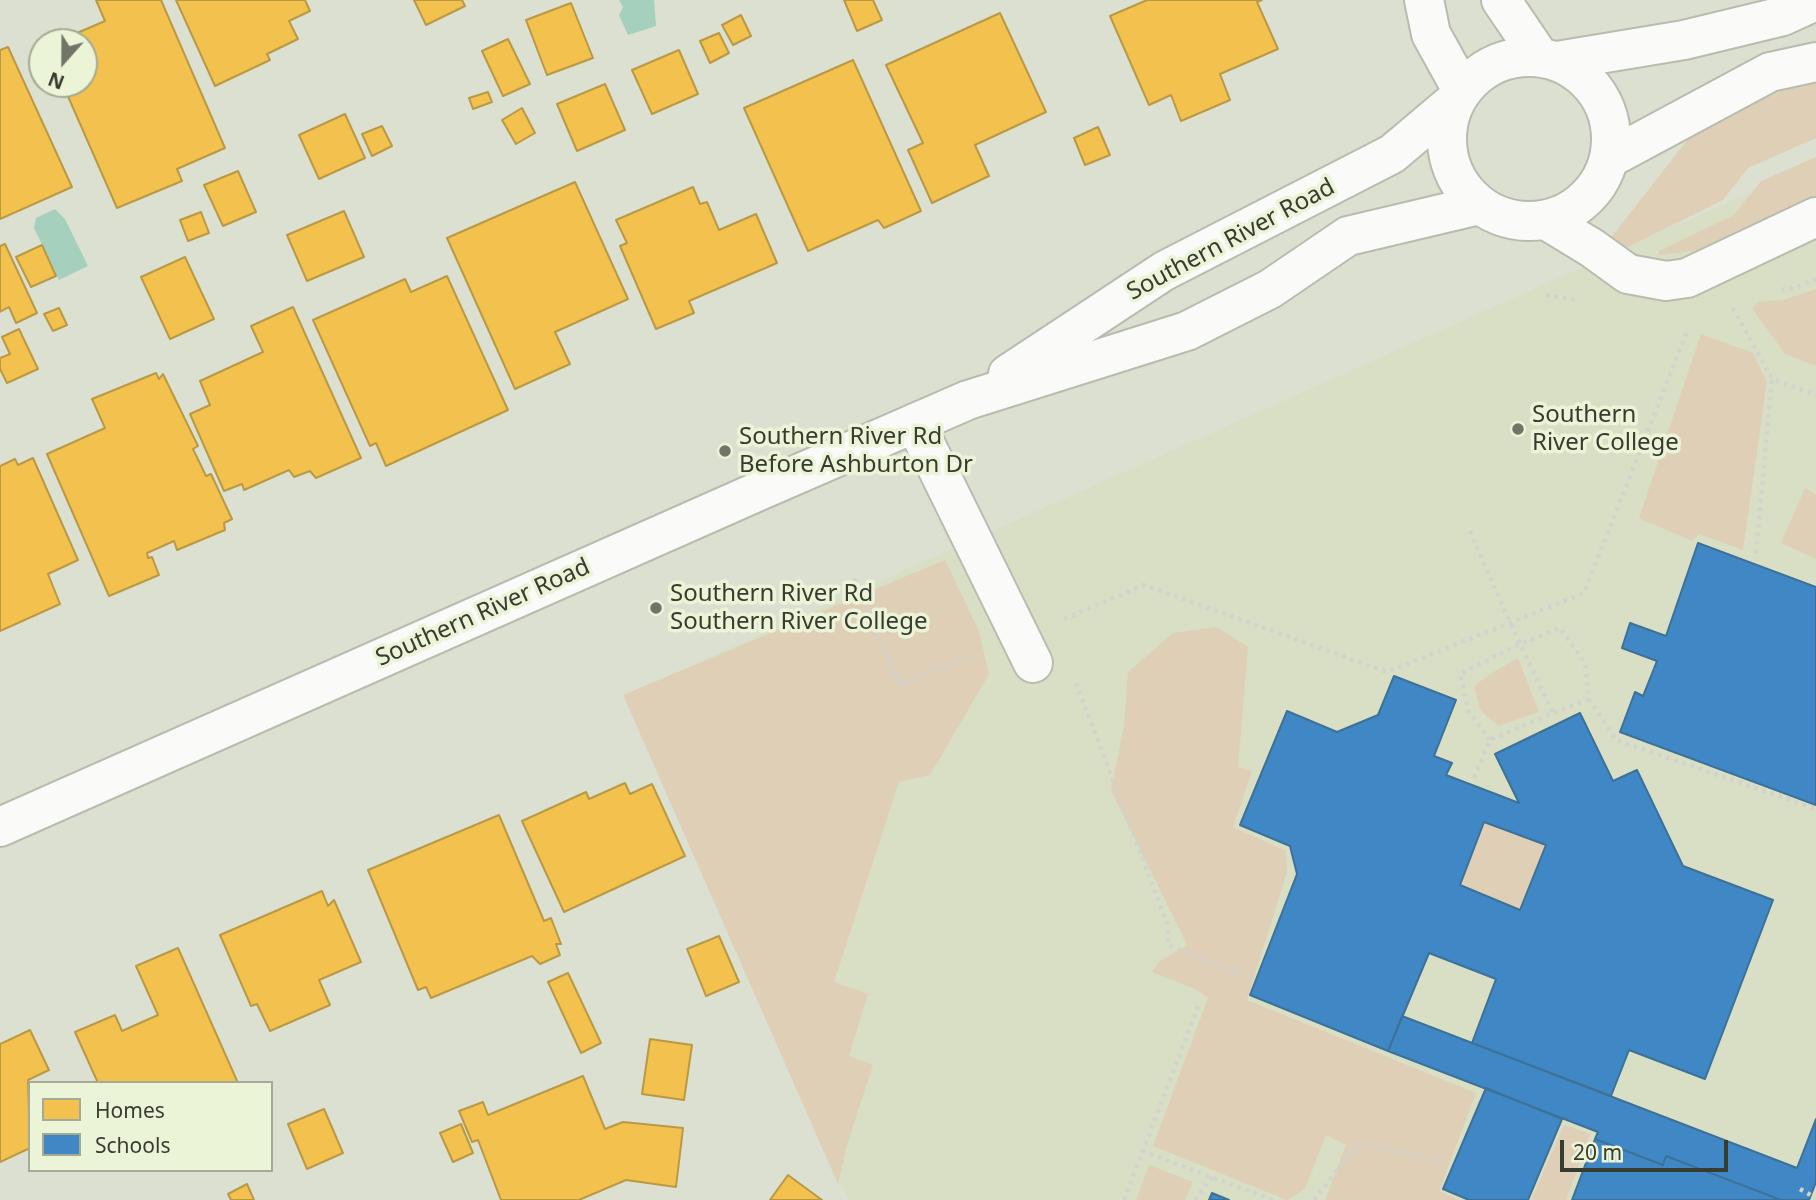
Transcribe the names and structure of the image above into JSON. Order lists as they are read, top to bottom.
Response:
{
  "streets": {
    "main road": ["Southern River Road"]
  },
  "places": ["Southern River College", "Southern River Rd Before Ashburton Dr", "Southern River Rd Southern River College"],
  "legend": ["Homes", "Schools"],
  "scale_bar": "20 m",
  "north": "bottom"
}
